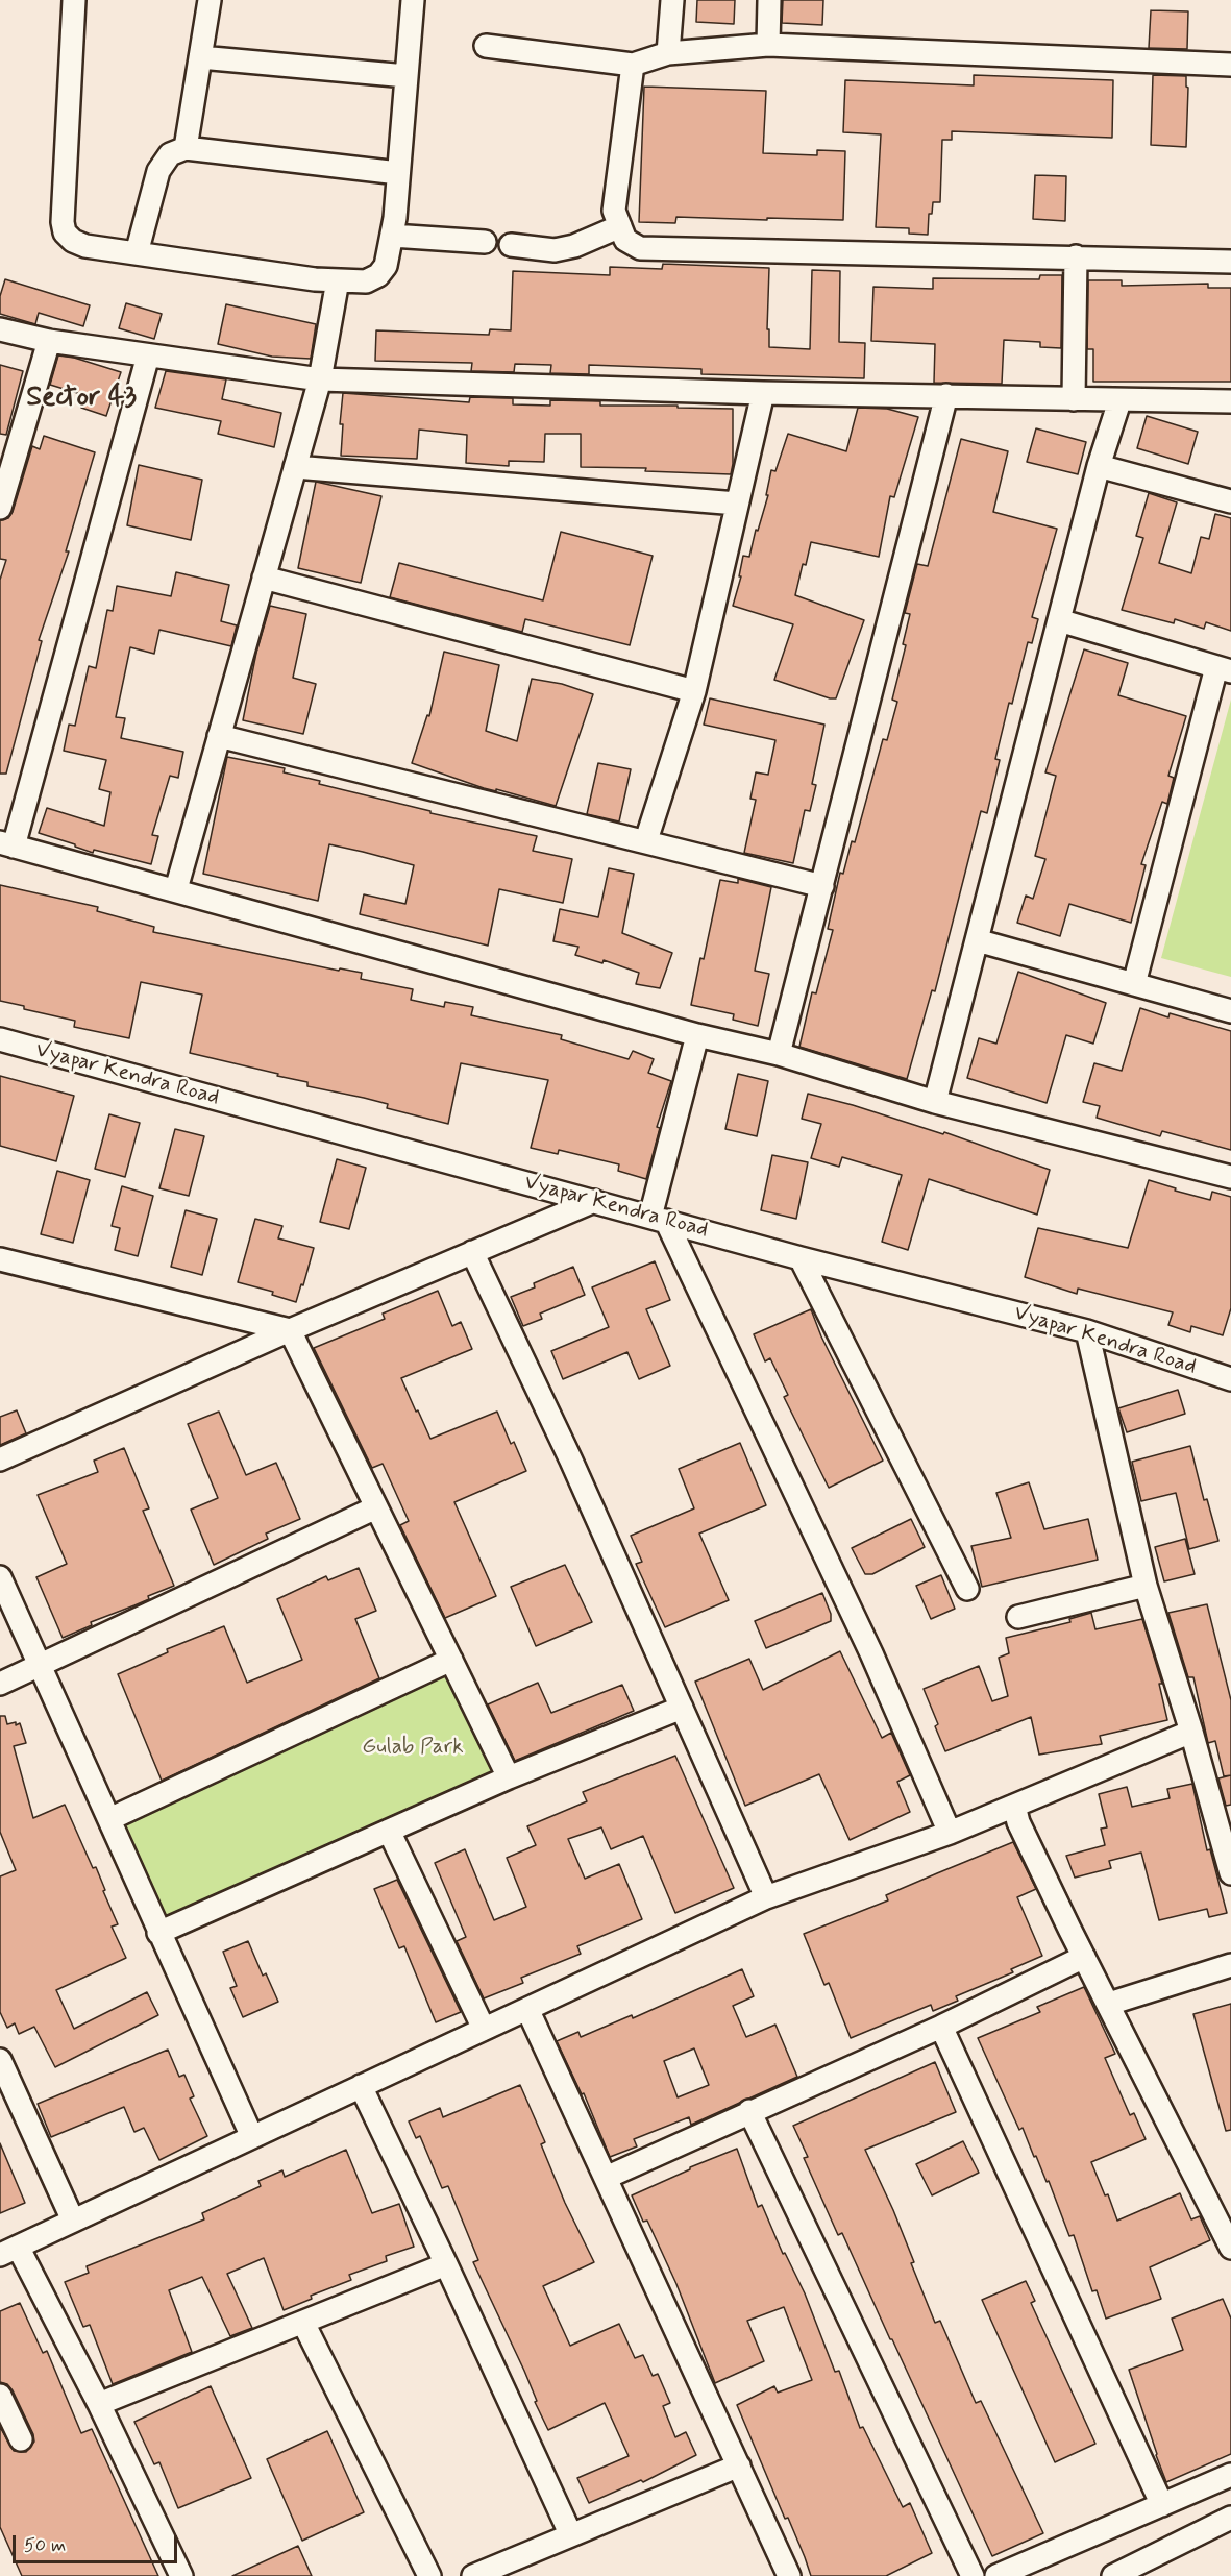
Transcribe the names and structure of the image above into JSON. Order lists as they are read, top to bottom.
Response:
{
  "streets": {
    "street": ["Vyapar Kendra Road"]
  },
  "districts": ["Sector 43"],
  "parks": ["Gulab Park"],
  "scale_bar": "50 m"
}
